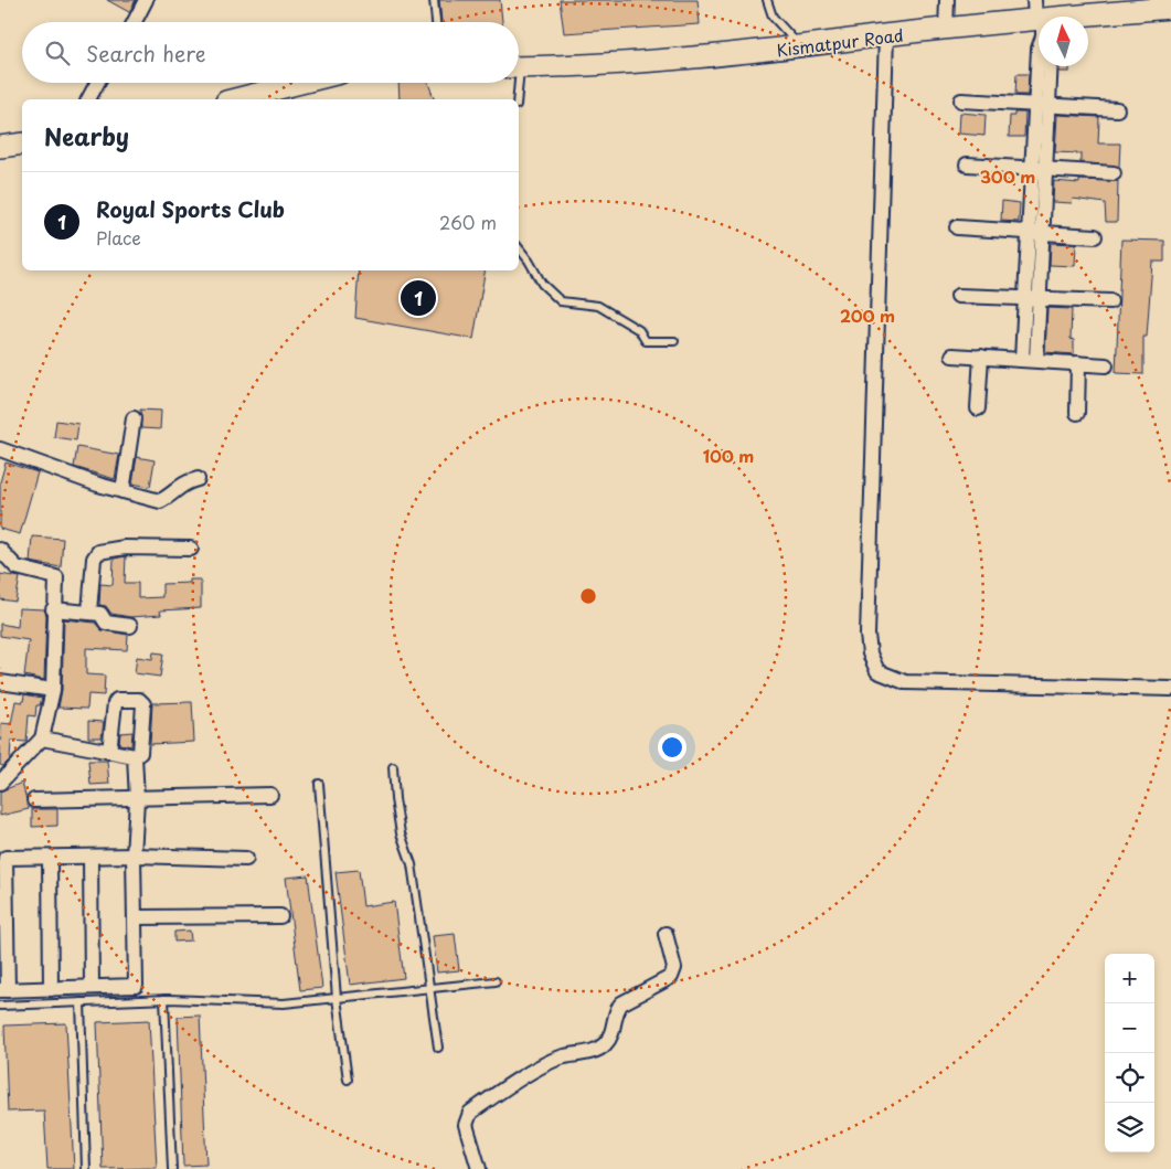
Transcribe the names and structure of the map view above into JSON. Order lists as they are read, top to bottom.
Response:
{
  "streets": {
    "street": ["Kismatpur Road"]
  },
  "north": "top",
  "page": {
    "search": "Search here",
    "heading": "Nearby",
    "list": [
      {
        "mark": "1",
        "name": "Royal Sports Club",
        "note": "Place",
        "value": "260 m"
      }
    ],
    "pins": "1",
    "map_buttons": ["+", "−"]
  },
  "rings": ["300 m", "200 m", "100 m"]
}
